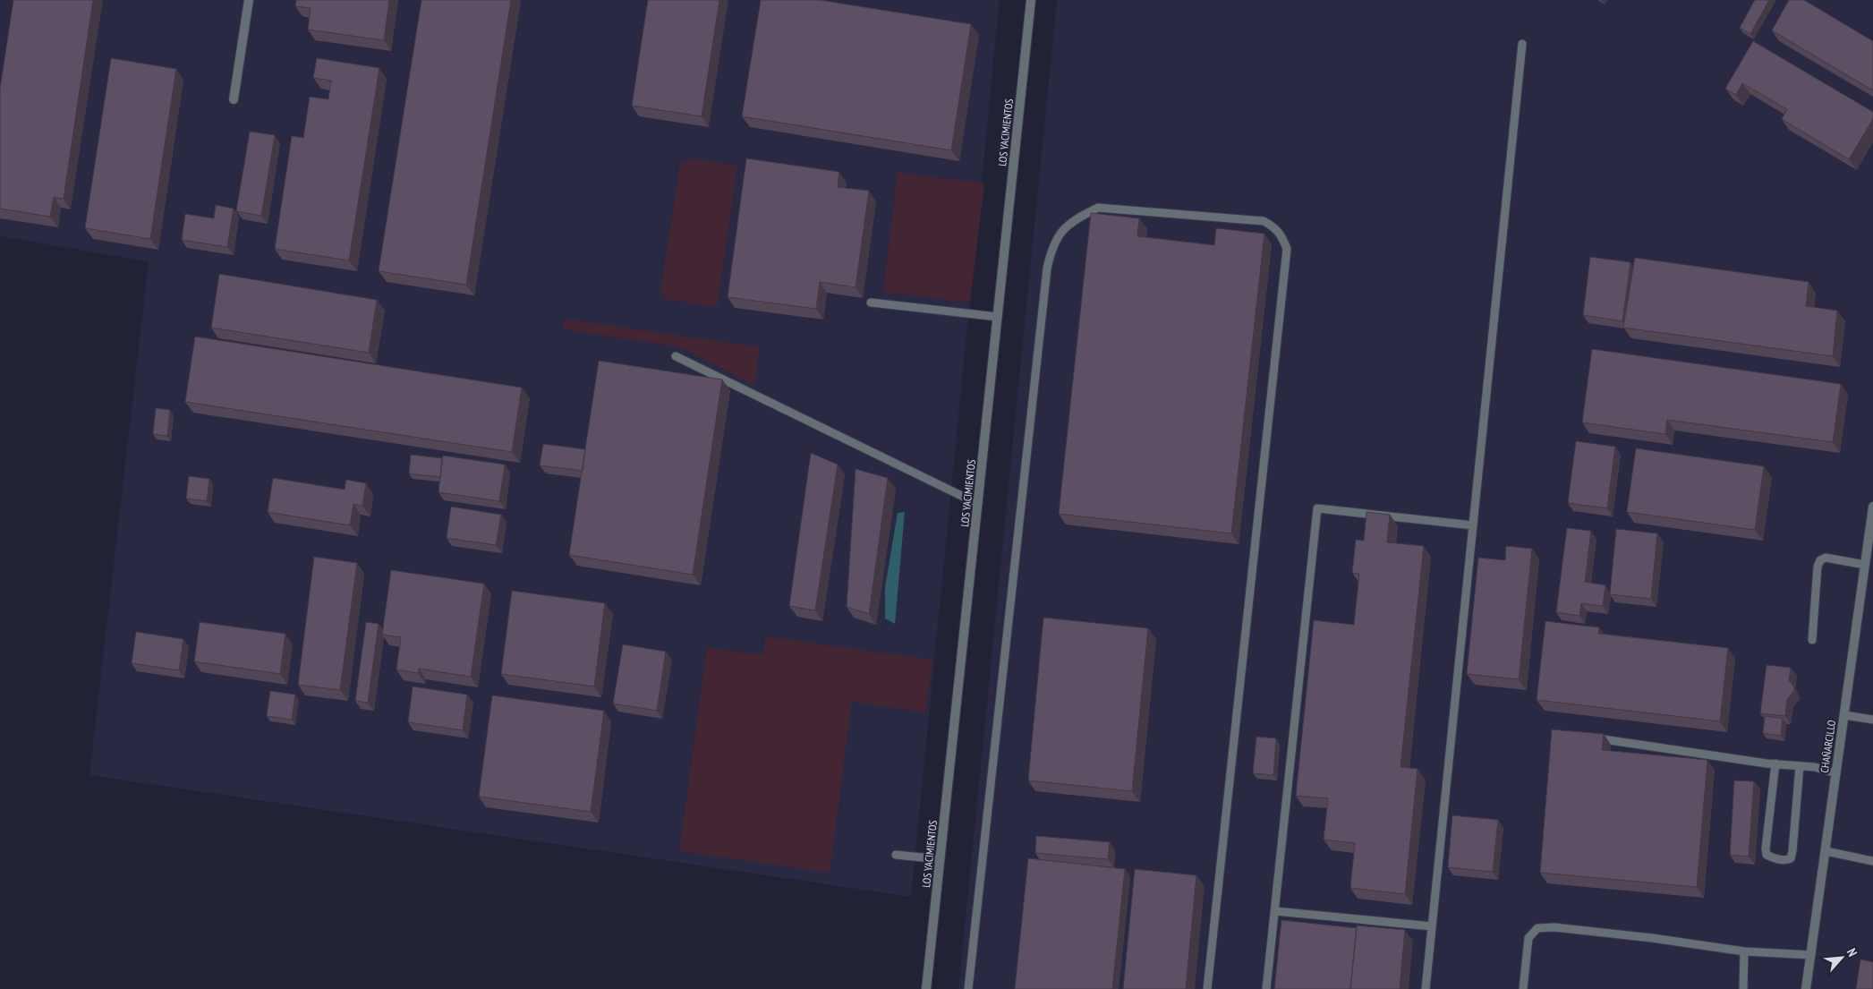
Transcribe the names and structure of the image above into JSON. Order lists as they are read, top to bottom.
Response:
{
  "streets": {
    "street": ["LOS YACIMIENTOS", "CHAÑARCILLO"]
  },
  "north": "top right"
}
